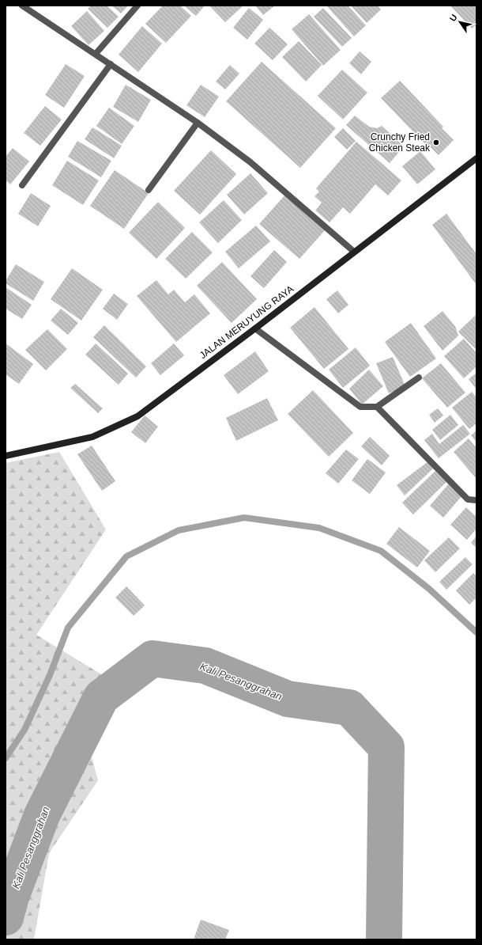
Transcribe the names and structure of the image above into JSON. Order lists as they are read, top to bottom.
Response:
{
  "streets": {
    "main road": ["JALAN MERUYUNG RAYA"]
  },
  "water": ["Kali Pesanggrahan"],
  "places": ["Crunchy Fried Chicken Steak"],
  "north": "top left"
}
